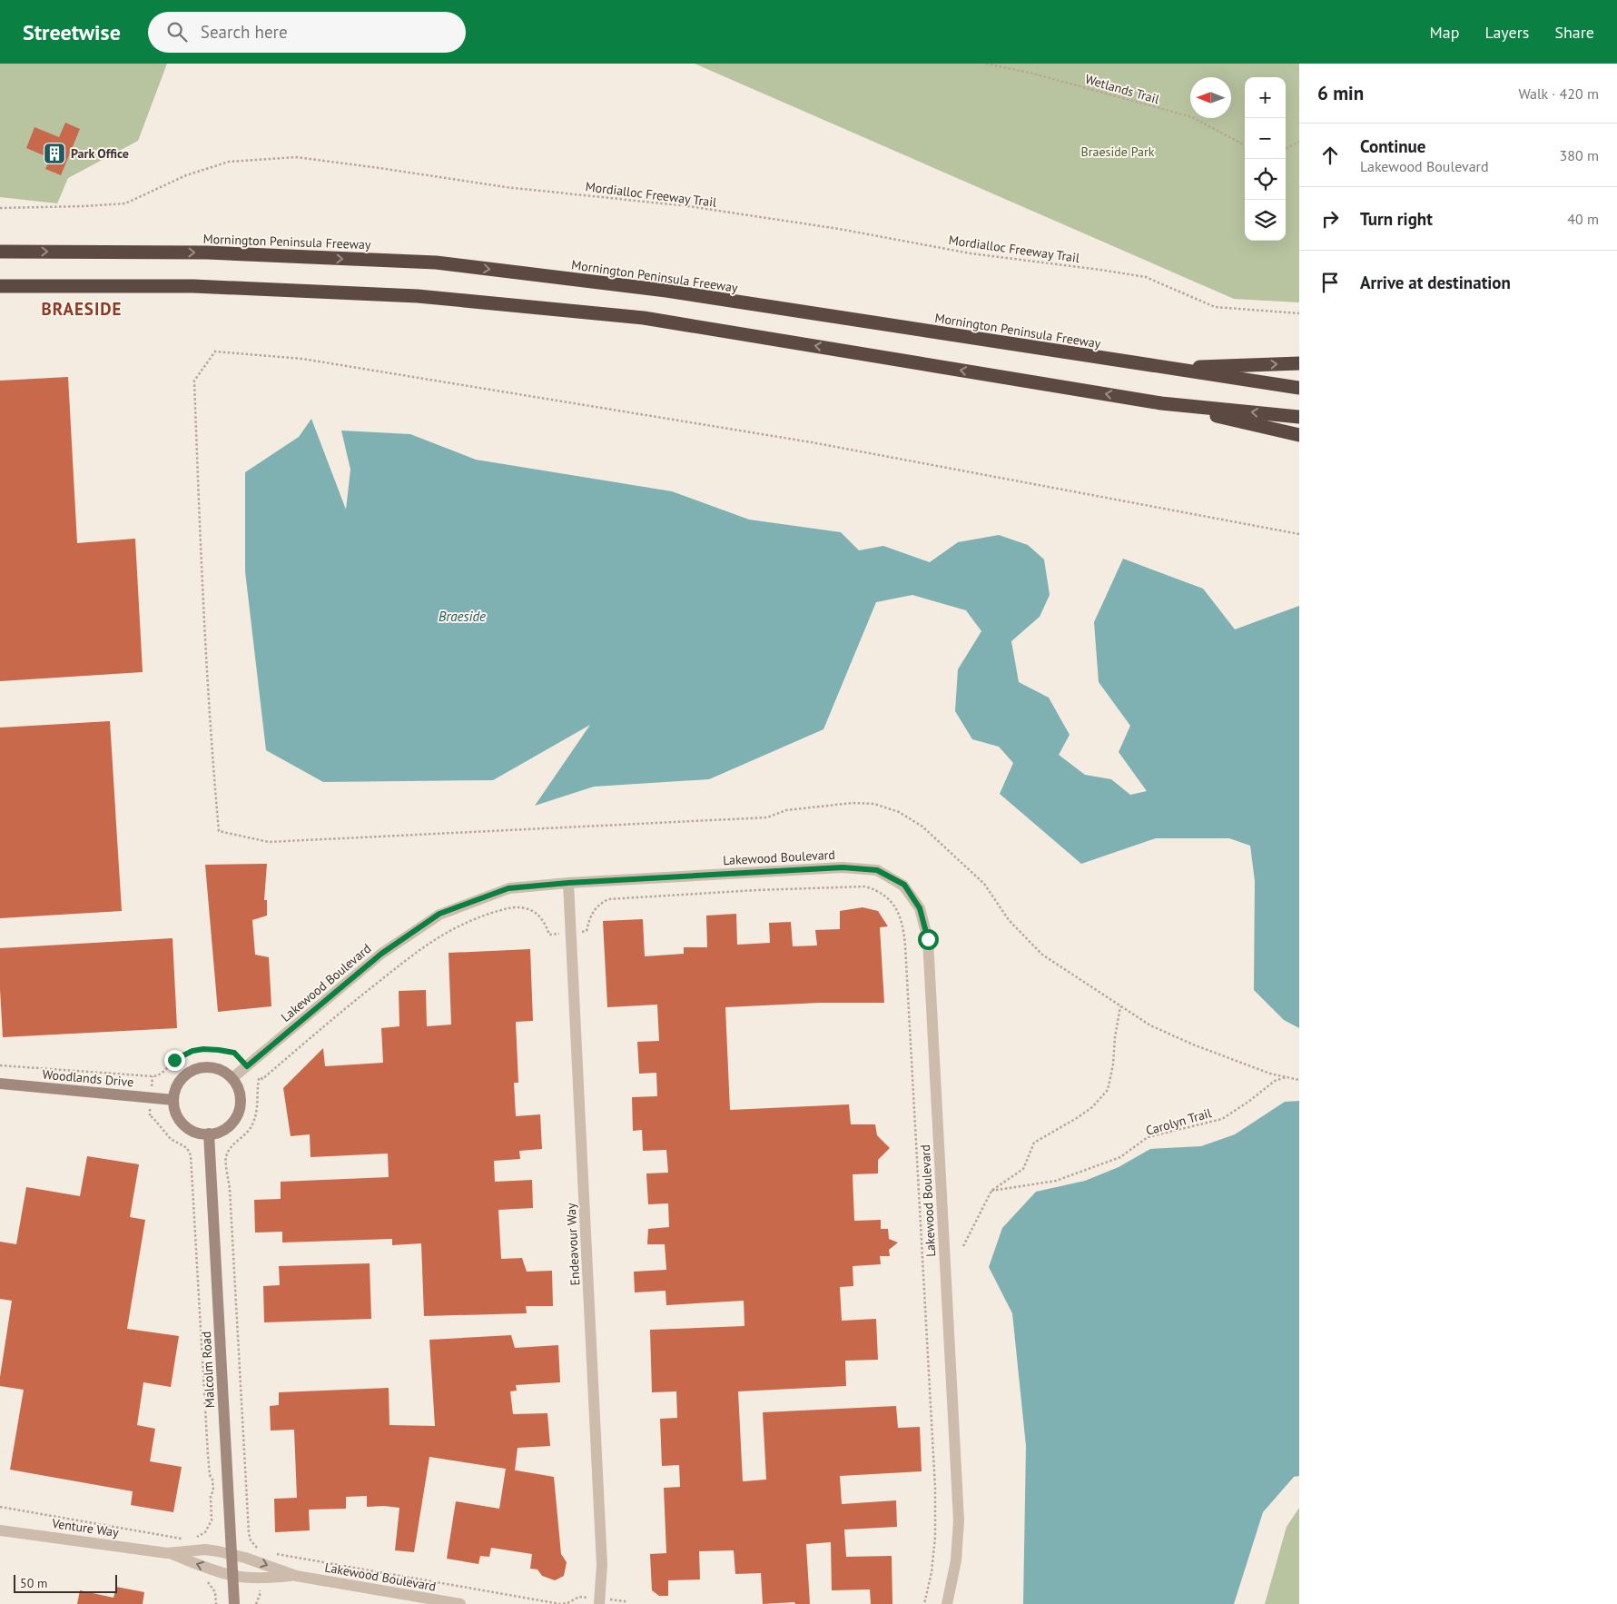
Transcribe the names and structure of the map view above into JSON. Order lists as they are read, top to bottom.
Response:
{
  "streets": {
    "highway": ["Mornington Peninsula Freeway"],
    "street": [
      "Lakewood Boulevard",
      "Woodlands Drive",
      "Endeavour Way",
      "Malcolm Road",
      "Venture Way"
    ],
    "path": ["Wetlands Trail", "Mordialloc Freeway Trail", "Carolyn Trail"]
  },
  "crossings": [
    ["Lakewood Boulevard", "Woodlands Drive"],
    ["Lakewood Boulevard", "Endeavour Way"],
    ["Lakewood Boulevard", "Malcolm Road"],
    ["Lakewood Boulevard", "Venture Way"],
    ["Woodlands Drive", "Malcolm Road"],
    ["Malcolm Road", "Venture Way"]
  ],
  "districts": ["BRAESIDE"],
  "water": ["Braeside"],
  "parks": ["Braeside Park"],
  "places": {
    "building": ["Park Office"]
  },
  "scale_bar": "50 m",
  "north": "left",
  "page": {
    "header": "Streetwise",
    "search": "Search here",
    "nav": ["Map", "Layers", "Share"],
    "heading": ["6 min", "Walk · 420 m"],
    "map_buttons": ["+", "−"],
    "list": [
      ["Continue", "Lakewood Boulevard", "380 m"],
      ["Turn right", "40 m"],
      "Arrive at destination"
    ],
    "scale": "50 m"
  }
}
